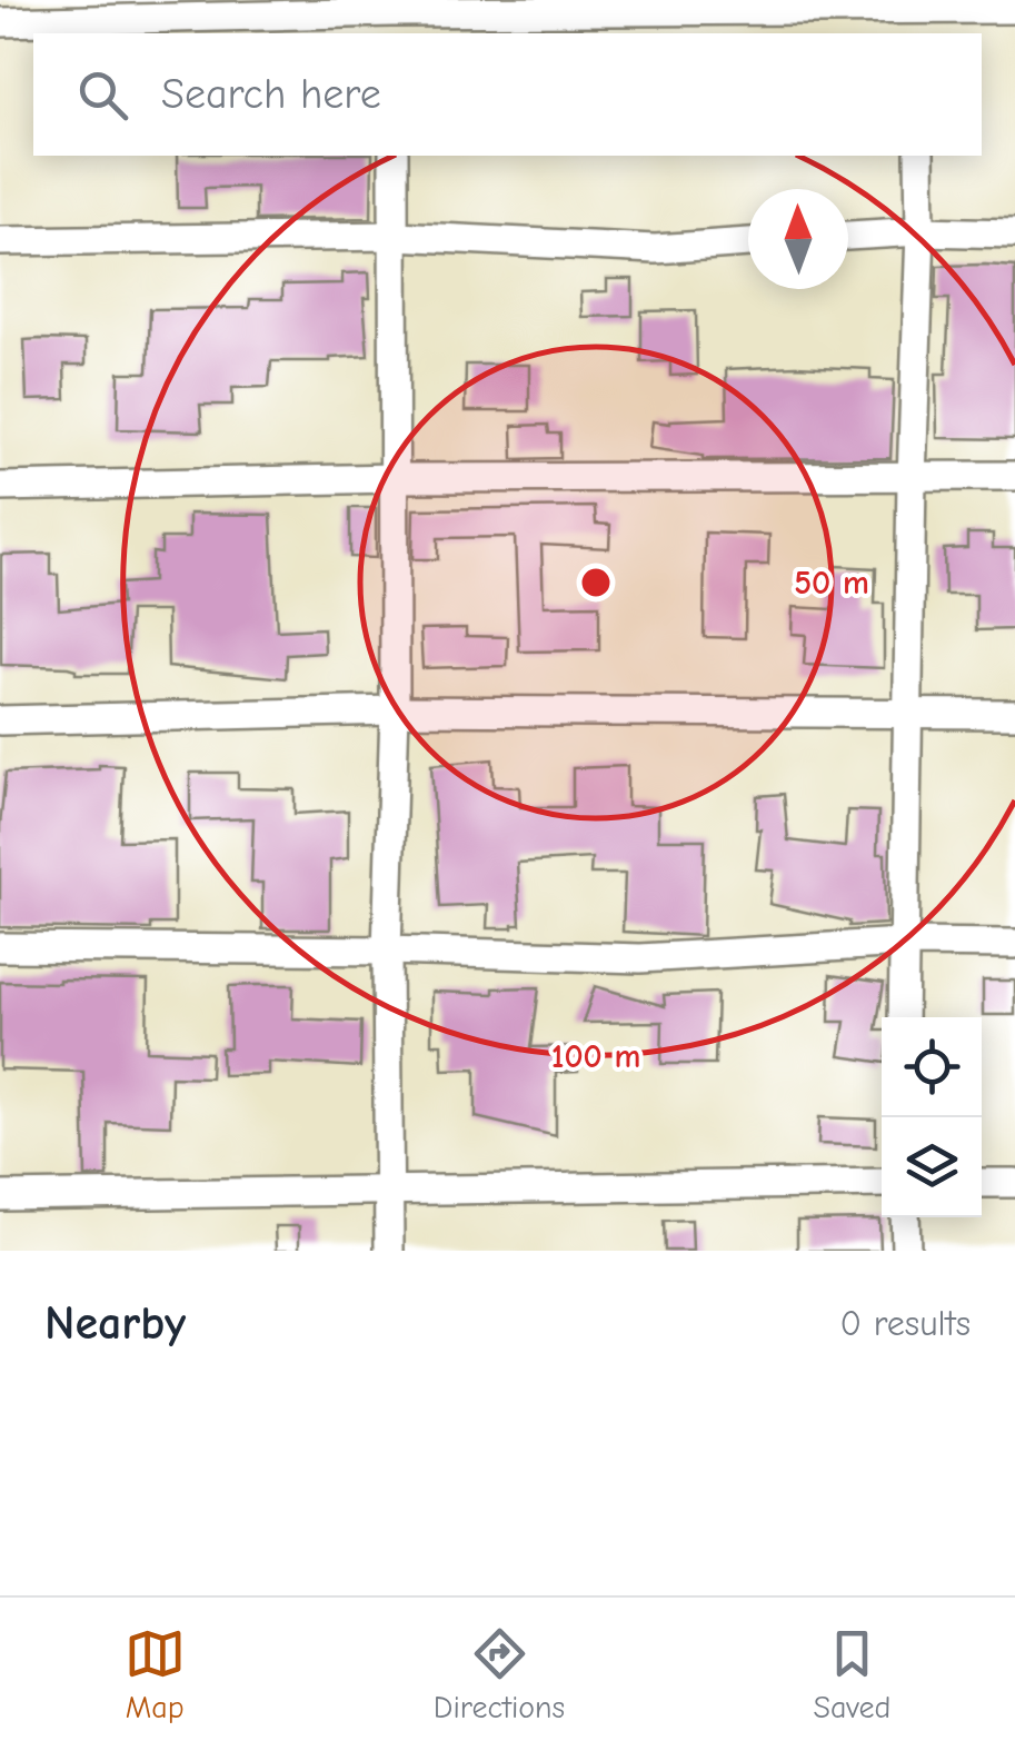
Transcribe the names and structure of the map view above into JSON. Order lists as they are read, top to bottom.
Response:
{
  "north": "top",
  "page": {
    "search": "Search here",
    "heading": ["Nearby", "0 results"],
    "nav": ["Map", "Directions", "Saved"]
  },
  "rings": ["50 m", "100 m"]
}
